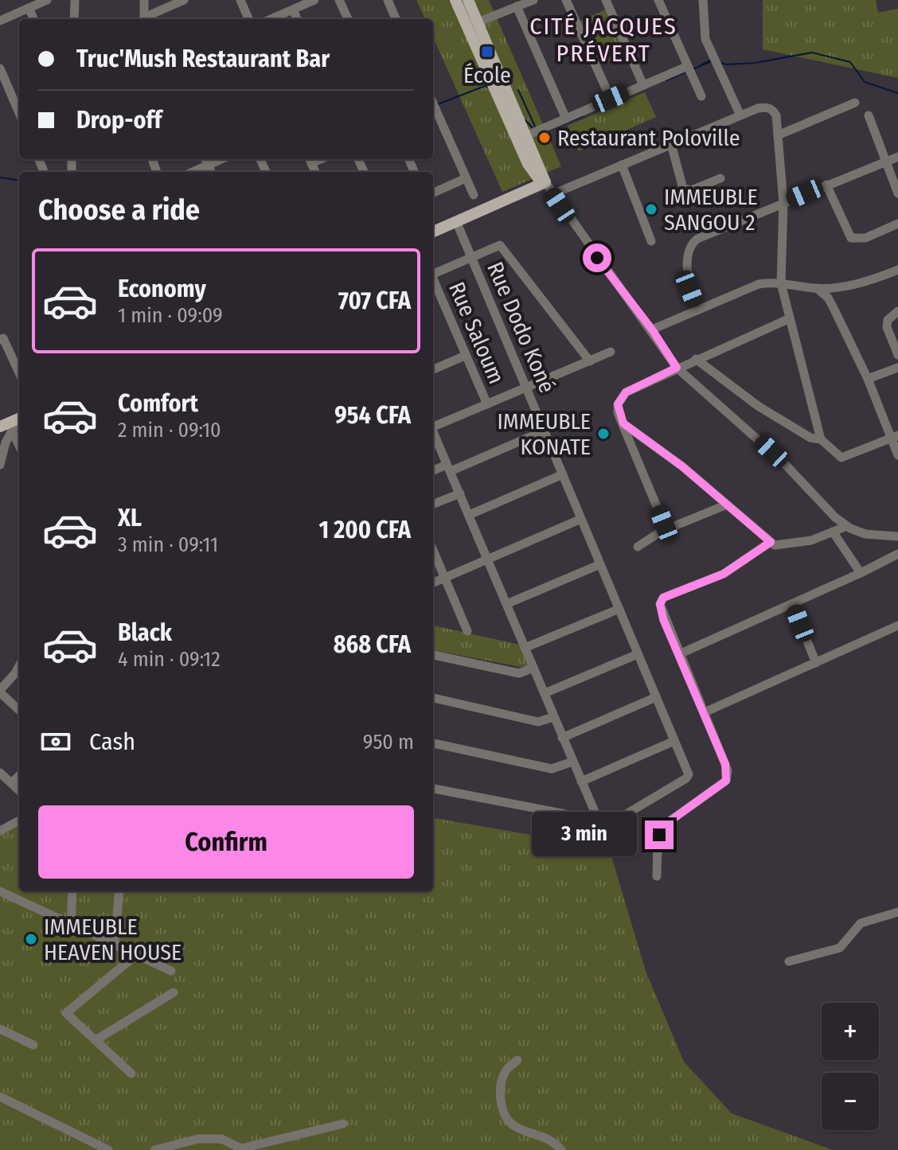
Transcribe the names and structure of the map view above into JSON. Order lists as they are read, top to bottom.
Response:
{
  "streets": {
    "street": ["Rue Dodo Koné", "Rue Saloum"]
  },
  "districts": ["CITÉ JACQUES PRÉVERT"],
  "places": {
    "transit": ["École"],
    "other": [
      "Restaurant Poloville",
      "IMMEUBLE SANGOU 2",
      "IMMEUBLE KONATE",
      "IMMEUBLE HEAVEN HOUSE"
    ]
  },
  "page": {
    "banner": ["Truc'Mush Restaurant Bar", "Drop-off"],
    "heading": "Choose a ride",
    "list": [
      {
        "name": "Economy",
        "note": "1 min · 09:09",
        "value": "707 CFA"
      },
      {
        "name": "Comfort",
        "note": "2 min · 09:10",
        "value": "954 CFA"
      },
      {
        "name": "XL",
        "note": "3 min · 09:11",
        "value": "1 200 CFA"
      },
      {
        "name": "Black",
        "note": "4 min · 09:12",
        "value": "868 CFA"
      }
    ],
    "pay": ["Cash", "950 m"],
    "buttons": "Confirm",
    "bubble": "3 min",
    "map_buttons": ["+", "−"]
  }
}
